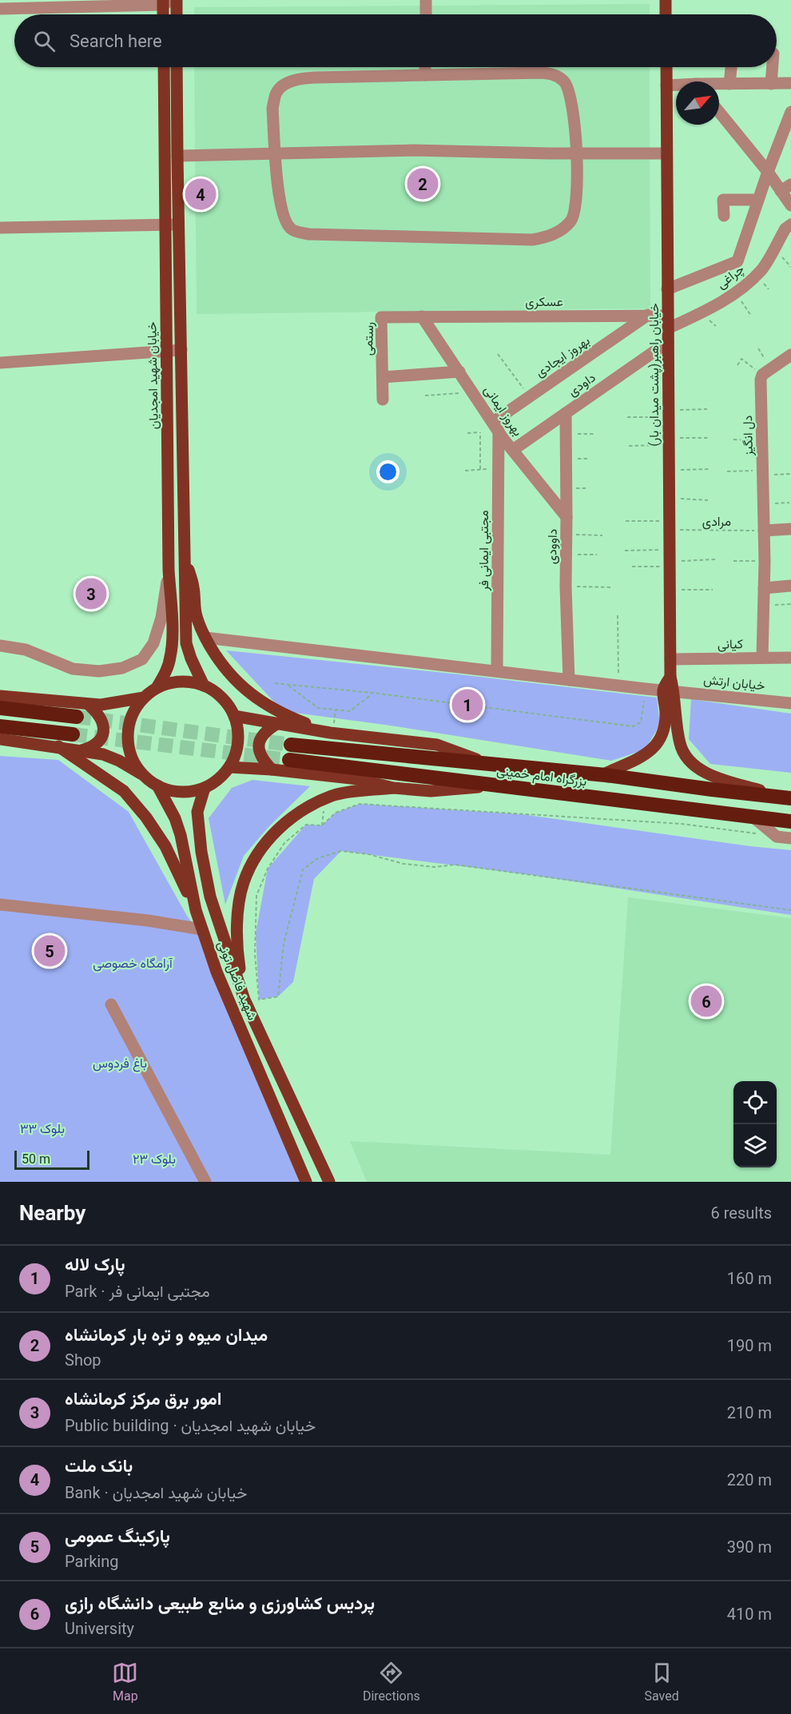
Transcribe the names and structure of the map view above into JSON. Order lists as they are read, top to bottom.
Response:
{
  "streets": {
    "highway": ["بزرگراه امام خمینی"],
    "main road": ["خیابان راهبر(پشت میدان بار)", "خیابان شهید امجدیان", "شهید فاضل تونی"],
    "street": [
      "چراغی",
      "عسکری",
      "رستمی",
      "بهروز ایجادی",
      "داودی",
      "بهروز ایمانی",
      "دل انگیز",
      "داوودی",
      "مجتبی ایمانی فر",
      "کیانی",
      "خیابان ارتش"
    ],
    "path": ["مرادی"]
  },
  "crossings": [
    ["چراغی", "خیابان راهبر(پشت میدان بار)"],
    ["عسکری", "رستمی"],
    ["عسکری", "بهروز ایجادی"],
    ["عسکری", "خیابان راهبر(پشت میدان بار)"],
    ["عسکری", "بهروز ایمانی"],
    ["رستمی", "بهروز ایمانی"],
    ["بهروز ایجادی", "بهروز ایمانی"],
    ["بهروز ایجادی", "مجتبی ایمانی فر"],
    ["خیابان راهبر(پشت میدان بار)", "داودی"],
    ["خیابان راهبر(پشت میدان بار)", "مرادی"],
    ["خیابان راهبر(پشت میدان بار)", "کیانی"],
    ["خیابان راهبر(پشت میدان بار)", "خیابان ارتش"],
    ["خیابان شهید امجدیان", "شهید فاضل تونی"],
    ["داودی", "بهروز ایمانی"],
    ["داودی", "داوودی"],
    ["بهروز ایمانی", "داوودی"],
    ["بهروز ایمانی", "مجتبی ایمانی فر"],
    ["دل انگیز", "مرادی"],
    ["دل انگیز", "کیانی"],
    ["داوودی", "خیابان ارتش"],
    ["مجتبی ایمانی فر", "خیابان ارتش"]
  ],
  "parks": [
    "آرامگاه خصوصی",
    "باغ فردوس",
    "بلوک ۳۳",
    "بلوک ۲۳"
  ],
  "scale_bar": "50 m",
  "north": "top right",
  "page": {
    "search": "Search here",
    "pins": [
      "2",
      "4",
      "3",
      "1",
      "5",
      "6"
    ],
    "scale": "50 m",
    "heading": ["Nearby", "6 results"],
    "list": [
      {
        "mark": "1",
        "name": "پارک لاله",
        "note": "Park · مجتبی ایمانی فر",
        "value": "160 m"
      },
      {
        "mark": "2",
        "name": "میدان میوه و تره بار کرمانشاه",
        "note": "Shop",
        "value": "190 m"
      },
      {
        "mark": "3",
        "name": "امور برق مرکز کرمانشاه",
        "note": "Public building · خیابان شهید امجدیان",
        "value": "210 m"
      },
      {
        "mark": "4",
        "name": "بانک ملت",
        "note": "Bank · خیابان شهید امجدیان",
        "value": "220 m"
      },
      {
        "mark": "5",
        "name": "پارکینگ عمومی",
        "note": "Parking",
        "value": "390 m"
      },
      {
        "mark": "6",
        "name": "پردیس کشاورزی و منابع طبیعی دانشگاه رازی",
        "note": "University",
        "value": "410 m"
      }
    ],
    "nav": ["Map", "Directions", "Saved"]
  }
}
